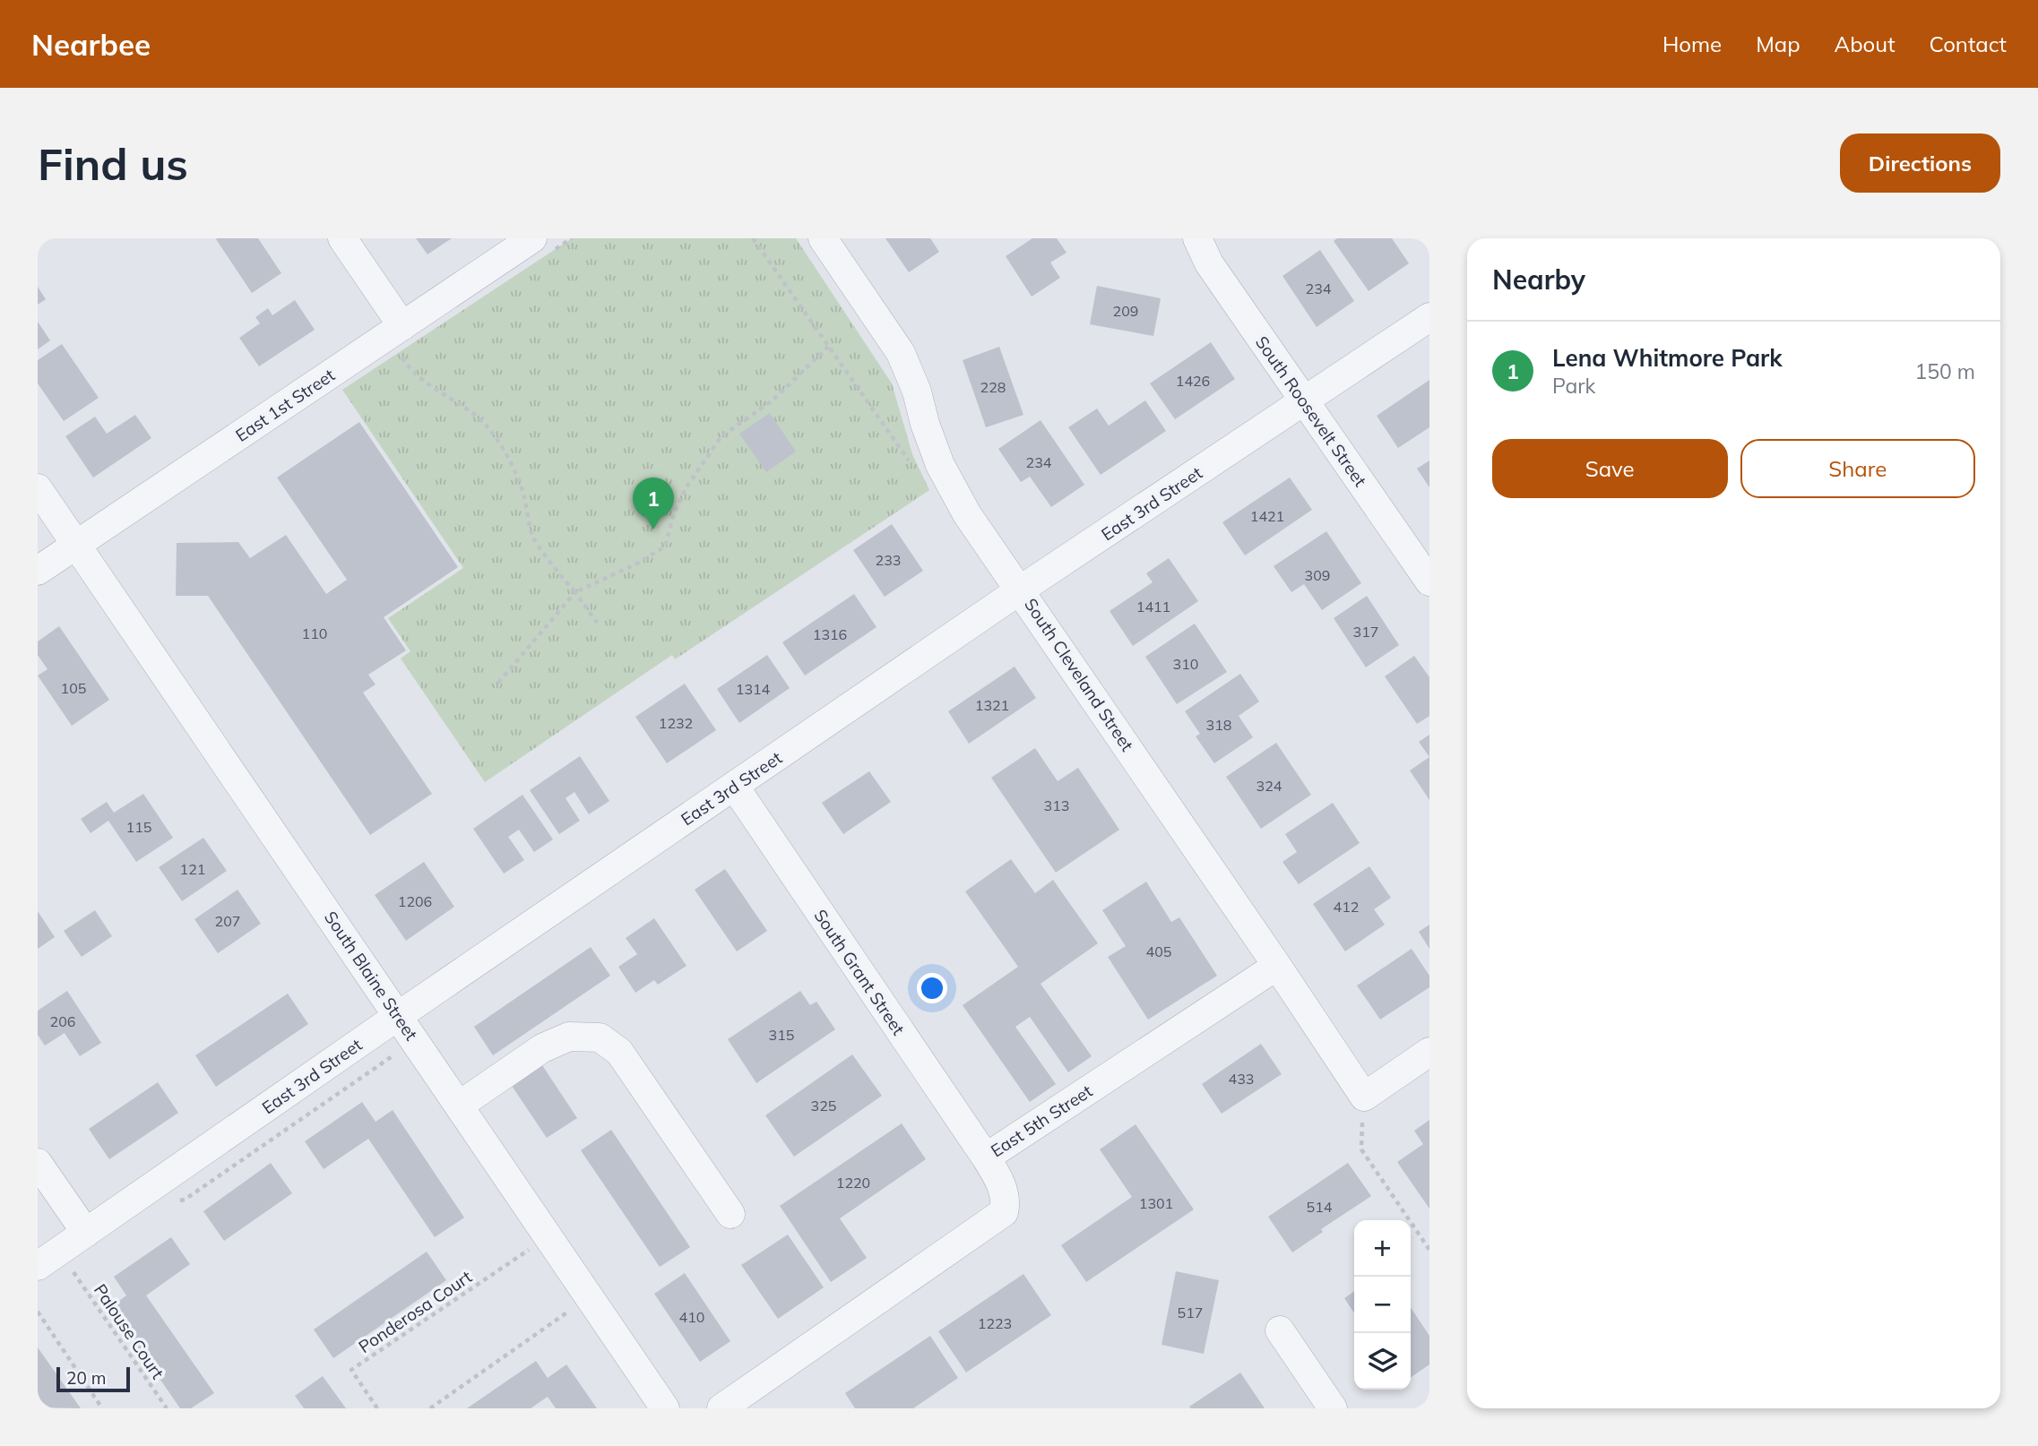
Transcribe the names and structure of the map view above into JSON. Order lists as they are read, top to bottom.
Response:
{
  "streets": {
    "street": [
      "East 1st Street",
      "South Roosevelt Street",
      "East 3rd Street",
      "South Cleveland Street",
      "South Grant Street",
      "South Blaine Street",
      "East 5th Street"
    ],
    "path": ["Ponderosa Court", "Palouse Court"]
  },
  "crossings": [
    ["East 1st Street", "South Blaine Street"],
    ["South Roosevelt Street", "East 3rd Street"],
    ["East 3rd Street", "South Cleveland Street"],
    ["East 3rd Street", "South Grant Street"],
    ["East 3rd Street", "South Blaine Street"],
    ["South Cleveland Street", "East 5th Street"],
    ["South Grant Street", "East 5th Street"]
  ],
  "house_numbers": [
    "234",
    "209",
    "1426",
    "228",
    "234",
    "1421",
    "233",
    "309",
    "1411",
    "317",
    "110",
    "1316",
    "310",
    "105",
    "1314",
    "1321",
    "1232",
    "318",
    "324",
    "313",
    "115",
    "121",
    "1206",
    "412",
    "207",
    "405",
    "206",
    "315",
    "433",
    "325",
    "1220",
    "1301",
    "514",
    "517",
    "410",
    "1223"
  ],
  "scale_bar": "20 m",
  "page": {
    "header": "Nearbee",
    "nav": [
      "Home",
      "Map",
      "About",
      "Contact"
    ],
    "buttons": [
      "Directions",
      ["Save", "Share"]
    ],
    "title": "Find us",
    "heading": "Nearby",
    "list": [
      {
        "mark": "1",
        "name": "Lena Whitmore Park",
        "note": "Park",
        "value": "150 m"
      }
    ],
    "pins": "1",
    "map_buttons": ["+", "−"],
    "scale": "20 m"
  }
}
